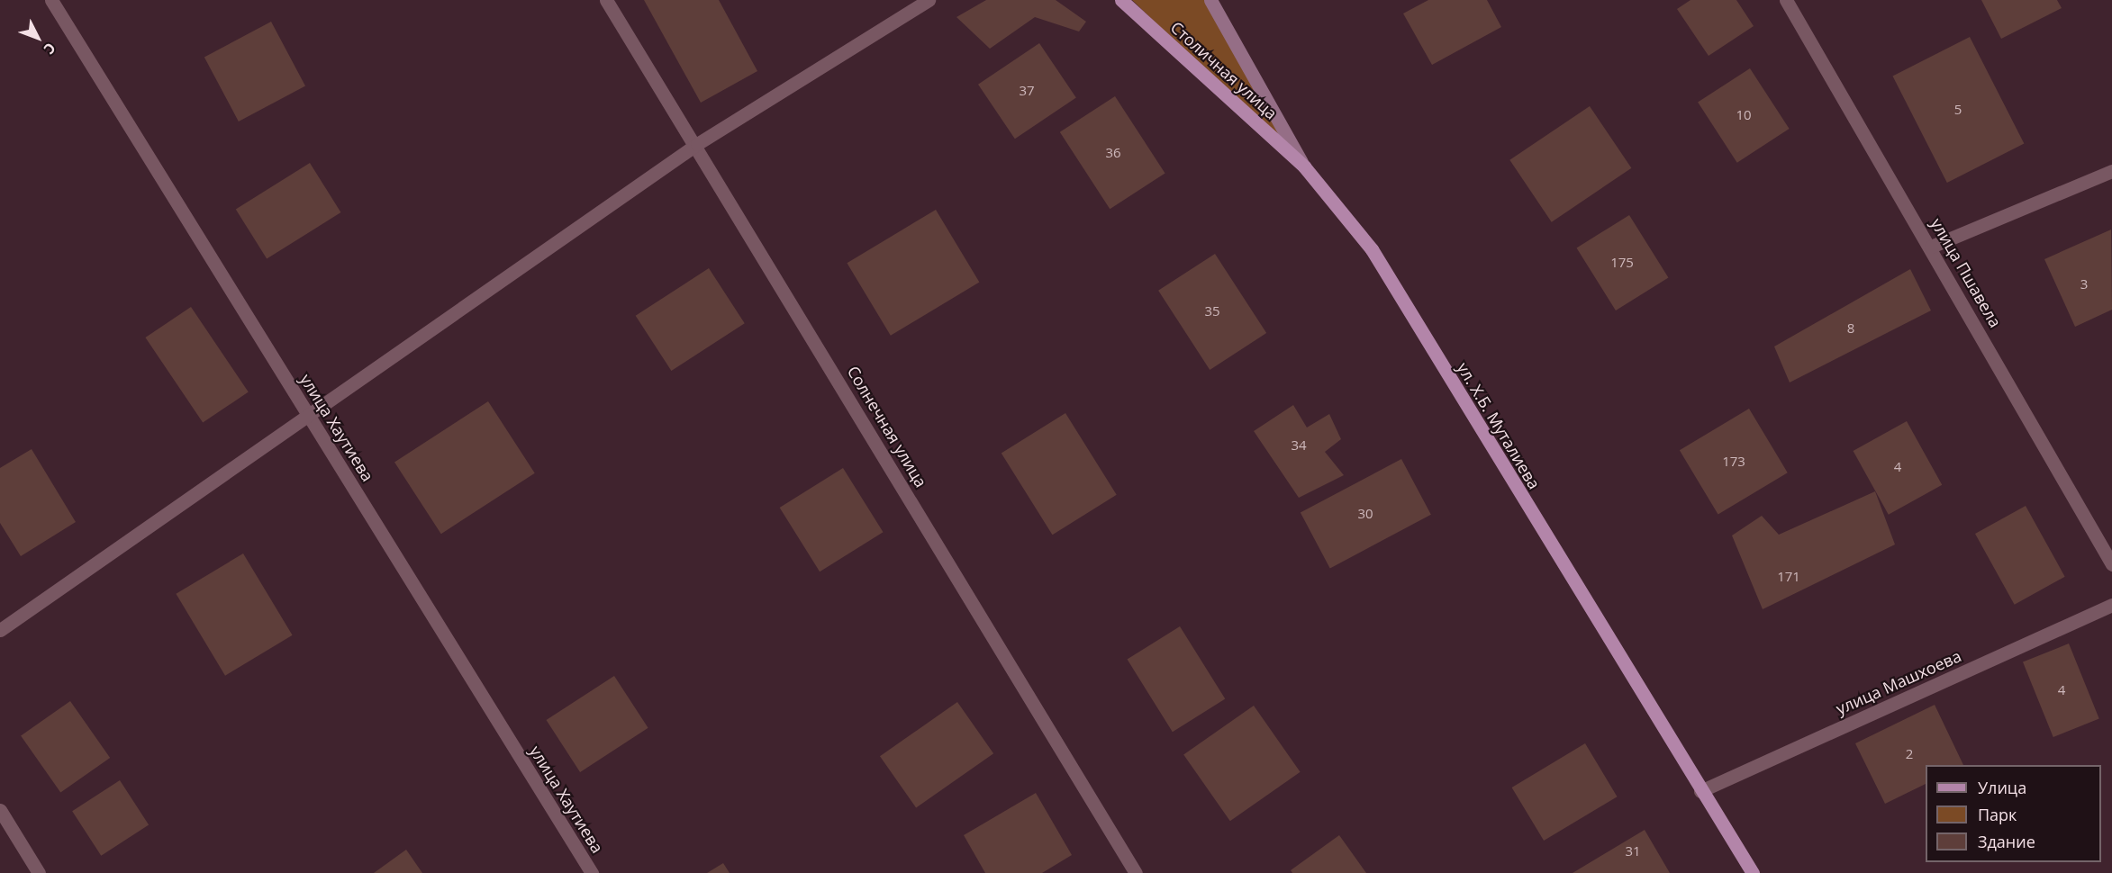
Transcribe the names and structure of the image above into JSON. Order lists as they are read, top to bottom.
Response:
{
  "streets": {
    "main road": ["Столичная улица", "ул. Х.Б. Муталиева"],
    "street": [
      "улица Пшавела",
      "Солнечная улица",
      "улица Хаутиева",
      "улица Машхоева"
    ]
  },
  "crossings": [
    ["Столичная улица", "ул. Х.Б. Муталиева"],
    ["ул. Х.Б. Муталиева", "улица Машхоева"]
  ],
  "house_numbers": [
    "37",
    "5",
    "10",
    "36",
    "175",
    "3",
    "35",
    "8",
    "34",
    "173",
    "4",
    "30",
    "171",
    "4",
    "2",
    "31"
  ],
  "legend": ["Улица", "Парк", "Здание"],
  "north": "bottom right"
}
